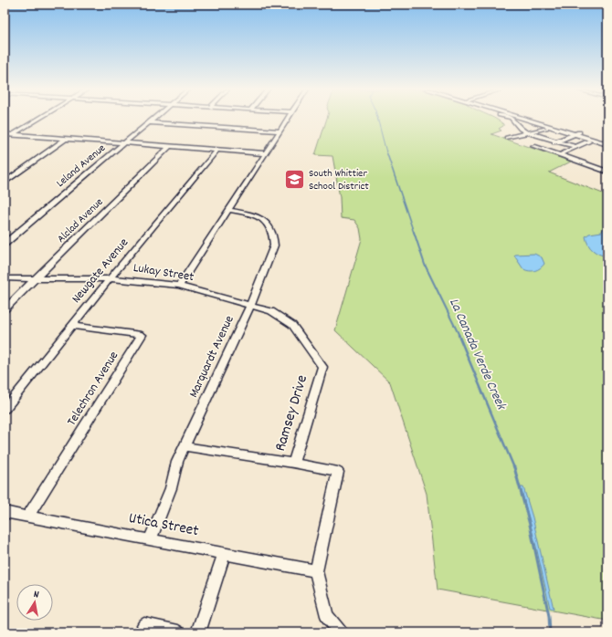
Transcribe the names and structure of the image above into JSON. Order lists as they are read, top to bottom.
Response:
{
  "streets": {
    "street": [
      "Leland Avenue",
      "Alclad Avenue",
      "Newgate Avenue",
      "Lukay Street",
      "Marquardt Avenue",
      "Telechron Avenue",
      "Ramsey Drive",
      "Utica Street"
    ]
  },
  "crossings": [
    ["Alclad Avenue", "Lukay Street"],
    ["Newgate Avenue", "Lukay Street"],
    ["Newgate Avenue", "Telechron Avenue"],
    ["Lukay Street", "Marquardt Avenue"],
    ["Lukay Street", "Ramsey Drive"],
    ["Marquardt Avenue", "Ramsey Drive"],
    ["Marquardt Avenue", "Utica Street"],
    ["Telechron Avenue", "Utica Street"],
    ["Ramsey Drive", "Utica Street"]
  ],
  "water": ["La Canada Verde Creek"],
  "places": {
    "school or university": ["South Whittier School District"]
  },
  "north": "top"
}
